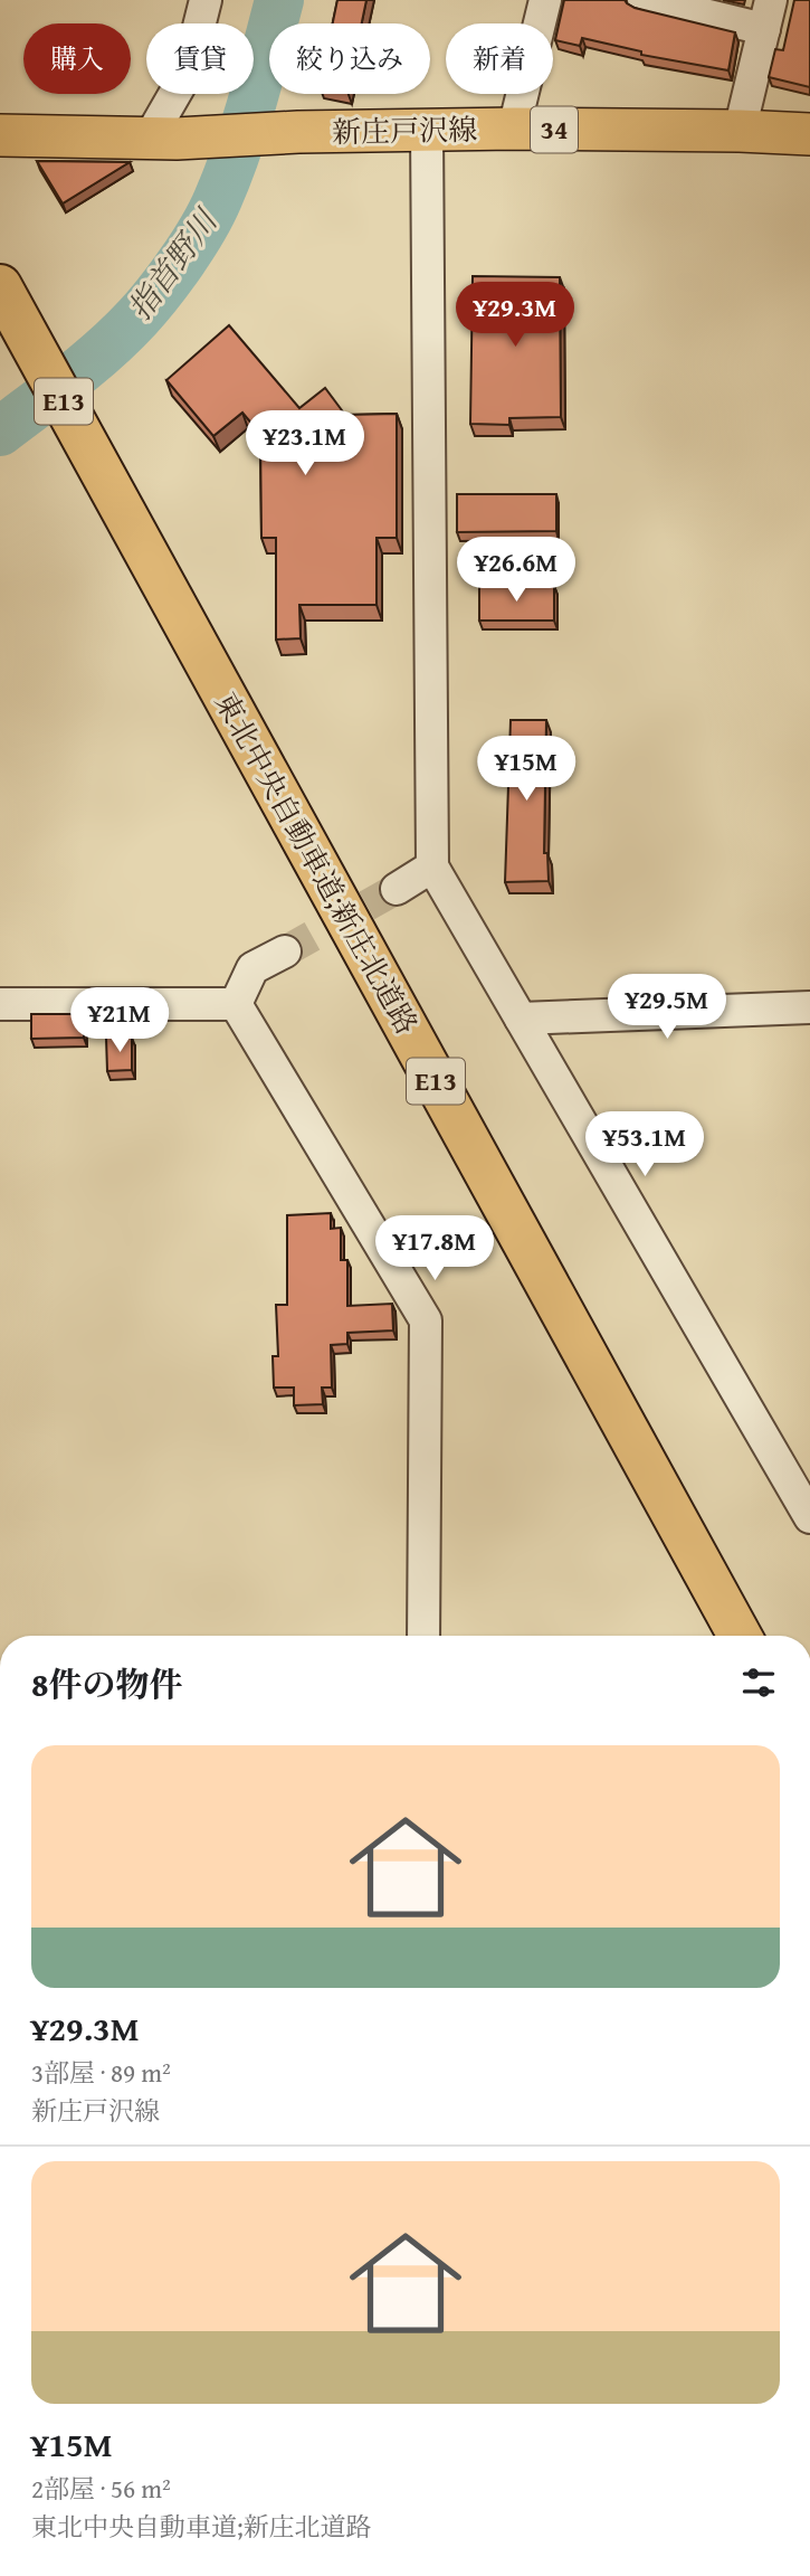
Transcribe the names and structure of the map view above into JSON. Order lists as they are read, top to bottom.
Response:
{
  "streets": {
    "highway": ["E13", "東北中央自動車道;新庄北道路"],
    "main road": ["34", "新庄戸沢線"]
  },
  "water": ["指首野川"],
  "page": {
    "chip": [
      "購入",
      "賃貸",
      "絞り込み",
      "新着"
    ],
    "price": [
      "¥29.3M",
      "¥23.1M",
      "¥26.6M",
      "¥15M",
      "¥29.5M",
      "¥21M",
      "¥53.1M",
      "¥17.8M"
    ],
    "heading": "8件の物件",
    "list": [
      {
        "name": "¥29.3M",
        "note": "3部屋 · 89 m² · 新庄戸沢線"
      },
      {
        "name": "¥15M",
        "note": "2部屋 · 56 m² · 東北中央自動車道;新庄北道路"
      }
    ]
  }
}
